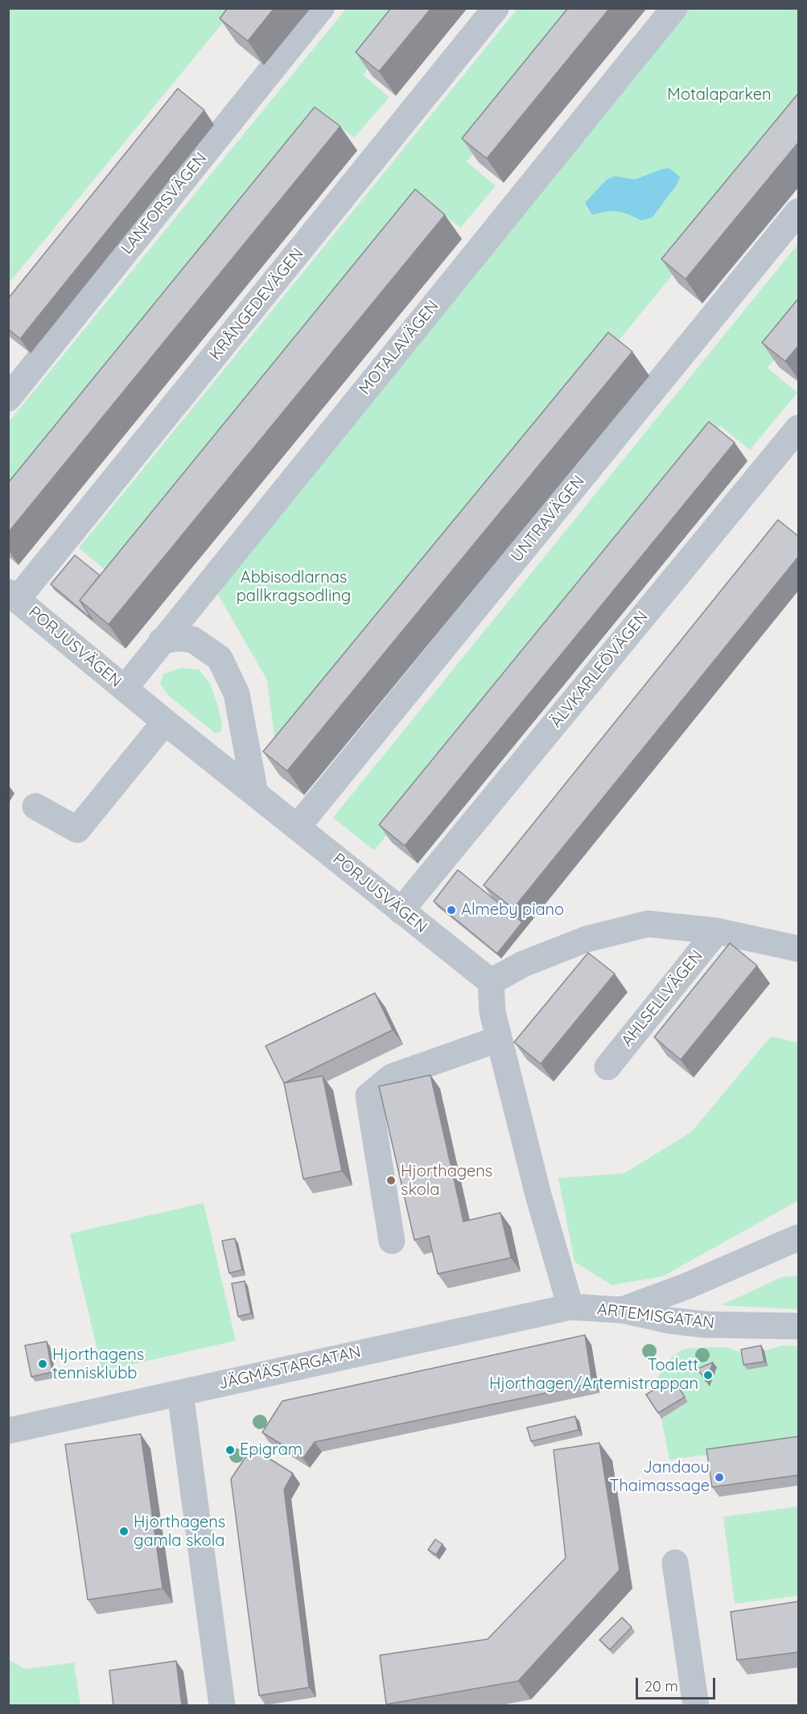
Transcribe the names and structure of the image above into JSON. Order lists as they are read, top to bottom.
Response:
{
  "streets": {
    "street": [
      "LANFORSVÄGEN",
      "KRÅNGEDEVÄGEN",
      "MOTALAVÄGEN",
      "UNTRAVÄGEN",
      "PORJUSVÄGEN",
      "ÄLVKARLEÖVÄGEN",
      "AHLSELLVÄGEN",
      "ARTEMISGATAN",
      "JÄGMÄSTARGATAN"
    ]
  },
  "crossings": [
    ["KRÅNGEDEVÄGEN", "PORJUSVÄGEN"],
    ["MOTALAVÄGEN", "PORJUSVÄGEN"],
    ["UNTRAVÄGEN", "PORJUSVÄGEN"],
    ["PORJUSVÄGEN", "ÄLVKARLEÖVÄGEN"],
    ["PORJUSVÄGEN", "AHLSELLVÄGEN"],
    ["ARTEMISGATAN", "JÄGMÄSTARGATAN"]
  ],
  "parks": ["Motalaparken", "Abbisodlarnas pallkragsodling"],
  "places": [
    "Almeby piano",
    "Hjorthagens skola",
    "Hjorthagens tennisklubb",
    "Toalett Hjorthagen/Artemistrappan",
    "Epigram",
    "Jandaou Thaimassage",
    "Hjorthagens gamla skola"
  ],
  "scale_bar": "20 m"
}
